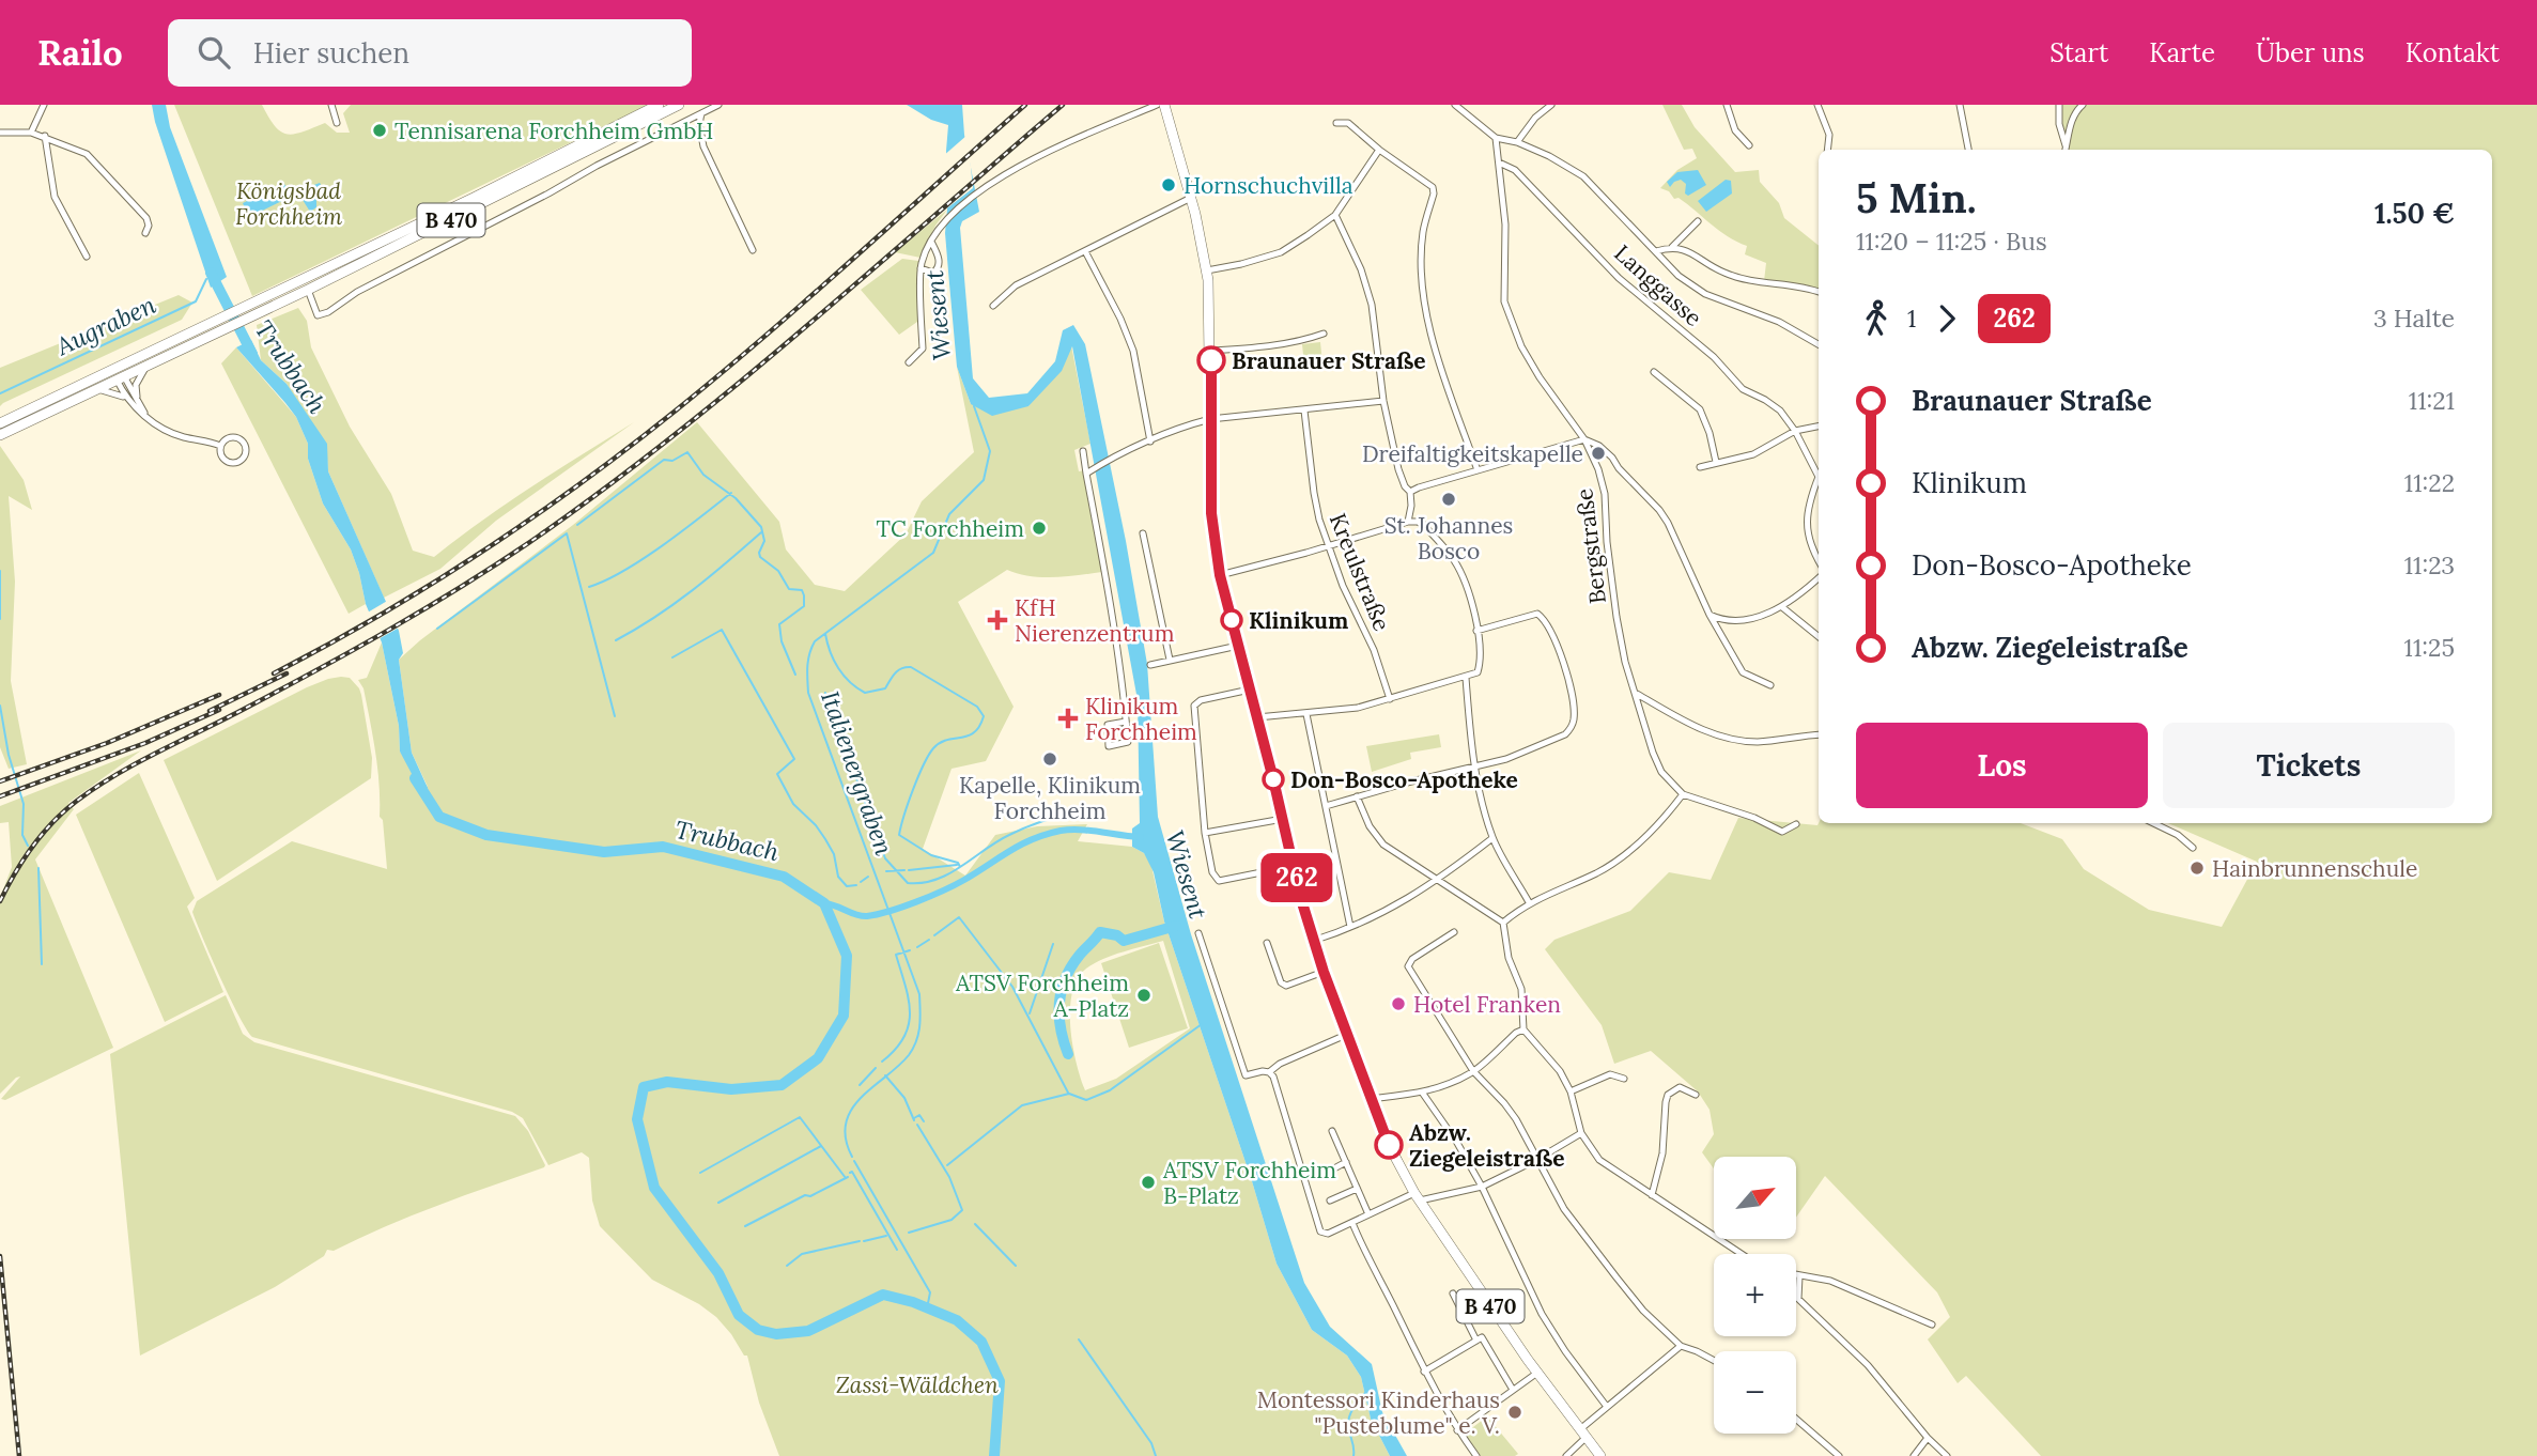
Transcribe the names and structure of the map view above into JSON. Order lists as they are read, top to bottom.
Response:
{
  "streets": {
    "main road": ["B 470"],
    "street": ["Langgasse", "Bergstraße", "Kreulstraße"]
  },
  "crossings": [
    ["Langgasse", "Bergstraße"]
  ],
  "water": [
    "Wiesent",
    "Augraben",
    "Trubbach",
    "Italienergraben"
  ],
  "parks": ["Königsbad Forchheim", "Zassi-Wäldchen"],
  "places": {
    "other": [
      "Tennisarena Forchheim GmbH",
      "Hornschuchvilla",
      "Braunauer Straße",
      "Dreifaltigkeitskapelle",
      "St. Johannes Bosco",
      "TC Forchheim",
      "Klinikum",
      "Kapelle, Klinikum Forchheim",
      "Don-Bosco-Apotheke",
      "Hainbrunnenschule",
      "ATSV Forchheim A-Platz",
      "Hotel Franken",
      "Abzw. Ziegeleistraße",
      "ATSV Forchheim B-Platz",
      "Montessori Kinderhaus \"Pusteblume\" e. V."
    ],
    "health": ["KfH Nierenzentrum", "Klinikum Forchheim"]
  },
  "lines": ["bus line 262"],
  "north": "top right",
  "page": {
    "header": "Railo",
    "search": "Hier suchen",
    "nav": [
      "Start",
      "Karte",
      "Über uns",
      "Kontakt"
    ],
    "on_map": "262",
    "heading": ["5 Min.", "11:20 – 11:25 · Bus", "1.50 €"],
    "legs": ["1", "262", "3 Halte"],
    "list": [
      {
        "name": "Braunauer Straße",
        "value": "11:21"
      },
      {
        "name": "Klinikum",
        "value": "11:22"
      },
      {
        "name": "Don-Bosco-Apotheke",
        "value": "11:23"
      },
      {
        "name": "Abzw. Ziegeleistraße",
        "value": "11:25"
      }
    ],
    "buttons": ["Los", "Tickets"],
    "map_buttons": ["+", "−"]
  }
}
